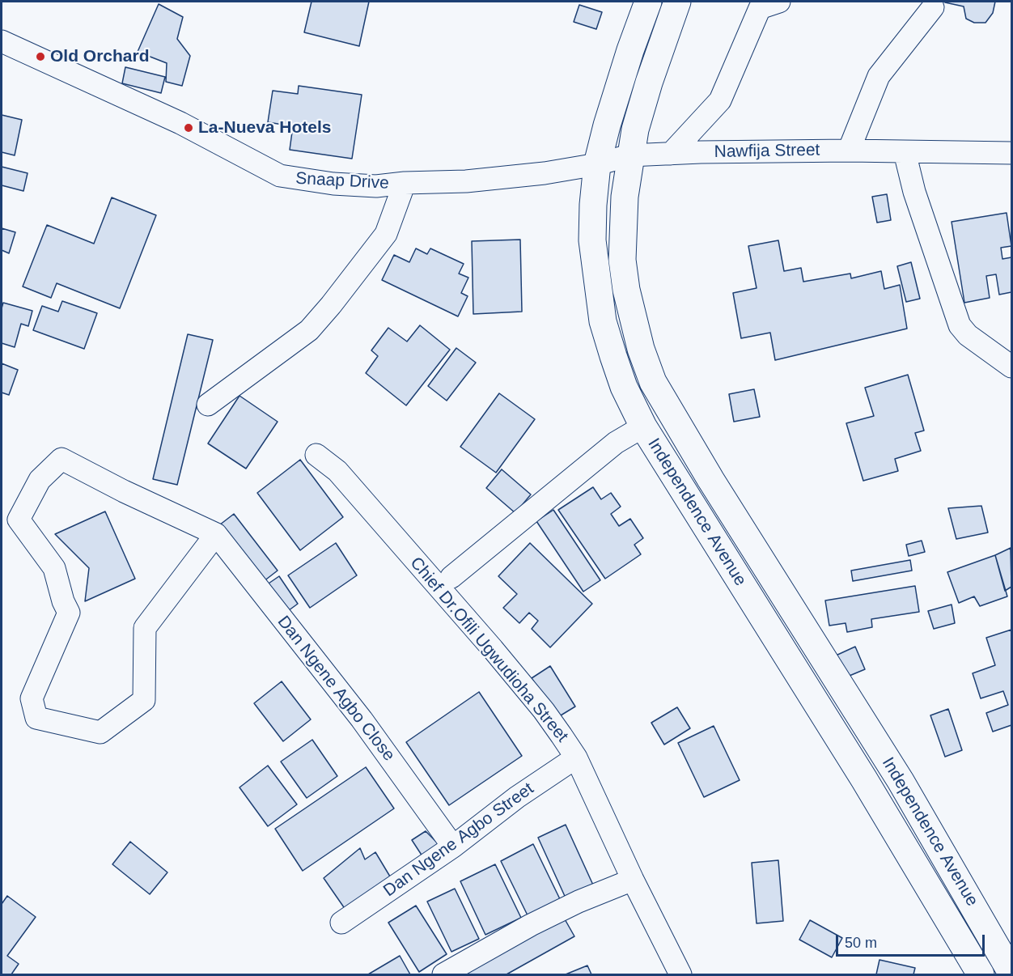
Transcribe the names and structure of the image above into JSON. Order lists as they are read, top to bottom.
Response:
{
  "streets": {
    "main road": ["Independence Avenue"],
    "street": [
      "Nawfija Street",
      "Snaap Drive",
      "Chief Dr.Ofili Ugwudioha Street",
      "Dan Ngene Agbo Close",
      "Dan Ngene Agbo Street"
    ]
  },
  "crossings": [
    ["Nawfija Street", "Snaap Drive"],
    ["Nawfija Street", "Independence Avenue"],
    ["Snaap Drive", "Independence Avenue"],
    ["Chief Dr.Ofili Ugwudioha Street", "Dan Ngene Agbo Street"],
    ["Dan Ngene Agbo Close", "Dan Ngene Agbo Street"]
  ],
  "places": ["Old Orchard", "La-Nueva Hotels"],
  "scale_bar": "50 m"
}
